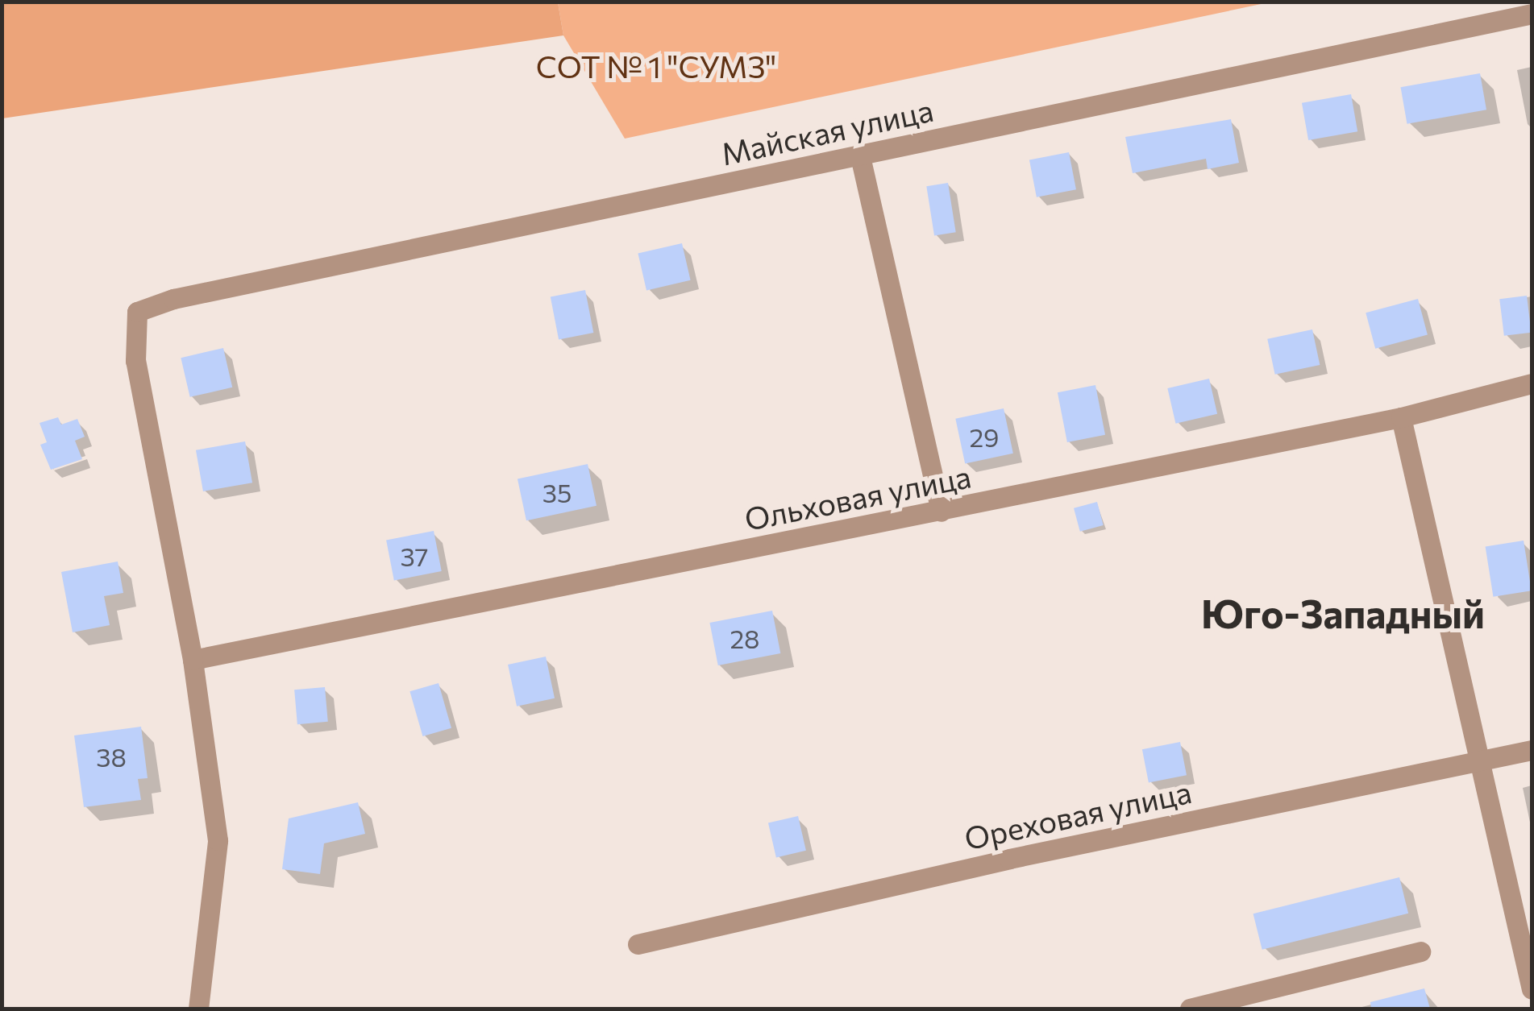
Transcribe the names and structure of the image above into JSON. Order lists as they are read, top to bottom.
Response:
{
  "streets": {
    "street": ["Майская улица", "Ольховая улица", "Ореховая улица"]
  },
  "crossings": [
    ["Майская улица", "Ольховая улица"]
  ],
  "districts": ["Юго-Западный"],
  "parks": ["СОТ № 1 \"СУМЗ\""],
  "house_numbers": [
    "29",
    "35",
    "37",
    "28",
    "38"
  ]
}
